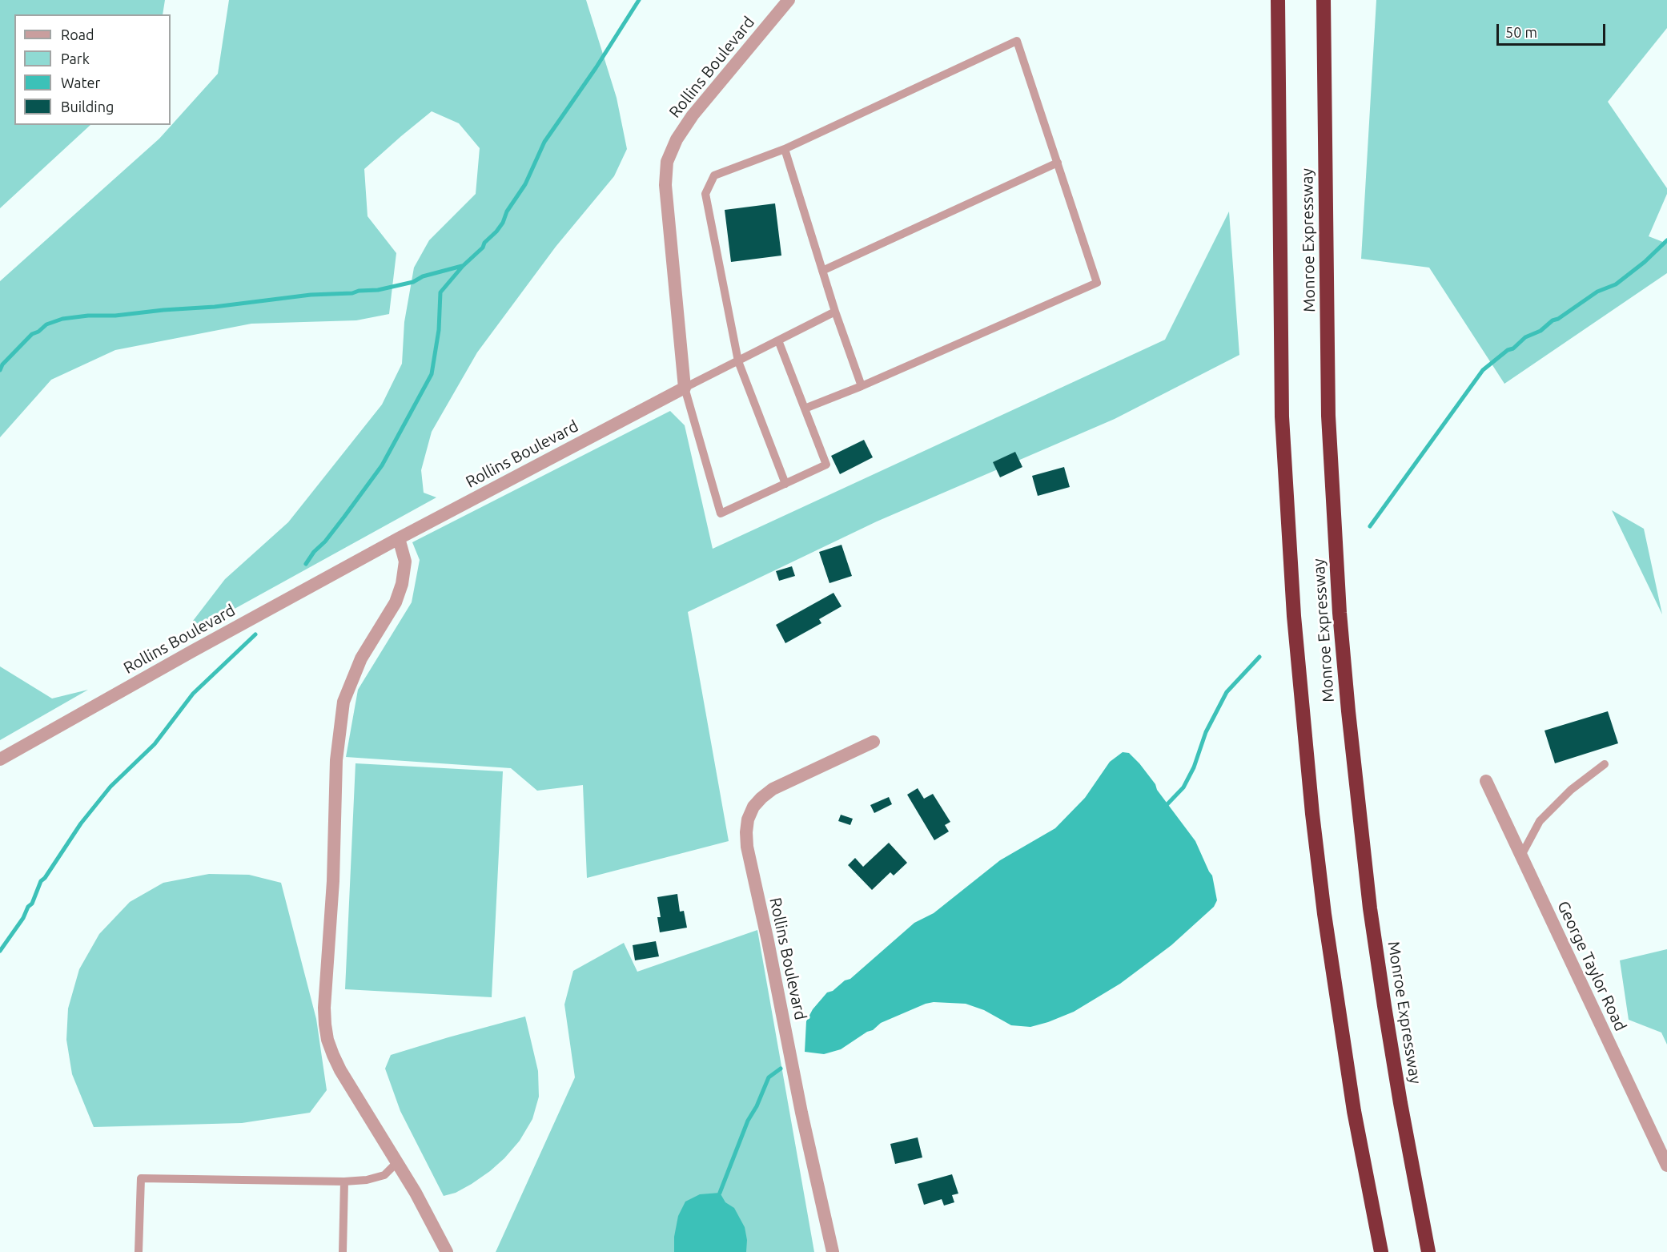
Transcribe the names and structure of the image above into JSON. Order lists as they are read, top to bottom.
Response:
{
  "streets": {
    "highway": ["Monroe Expressway"],
    "street": ["Rollins Boulevard", "George Taylor Road"]
  },
  "legend": [
    "Road",
    "Park",
    "Water",
    "Building"
  ],
  "scale_bar": "50 m"
}
